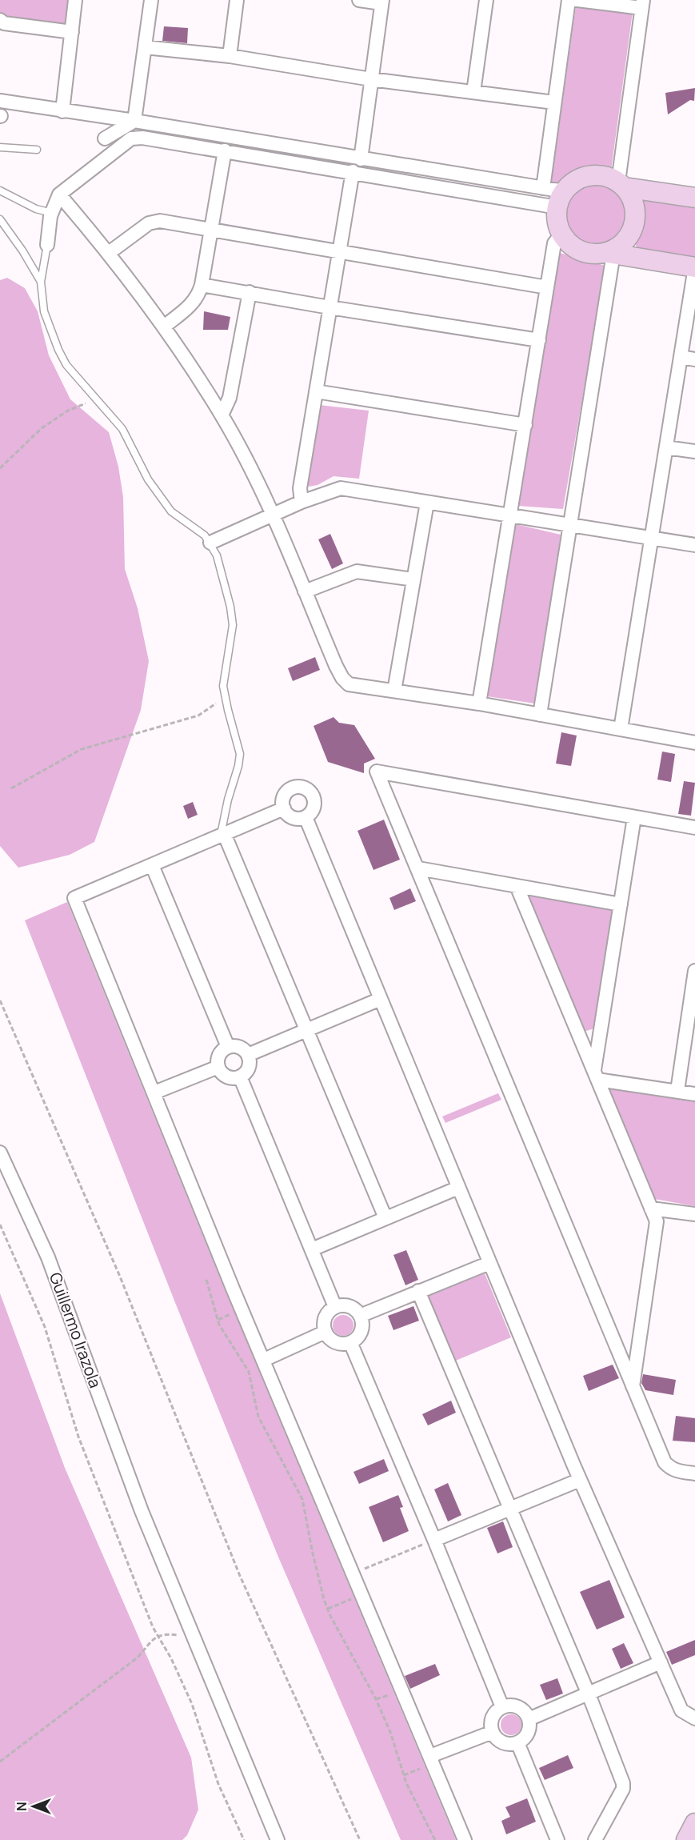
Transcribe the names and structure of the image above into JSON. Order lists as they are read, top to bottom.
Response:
{
  "streets": {
    "street": ["Guillermo Irazola"]
  },
  "north": "left"
}
